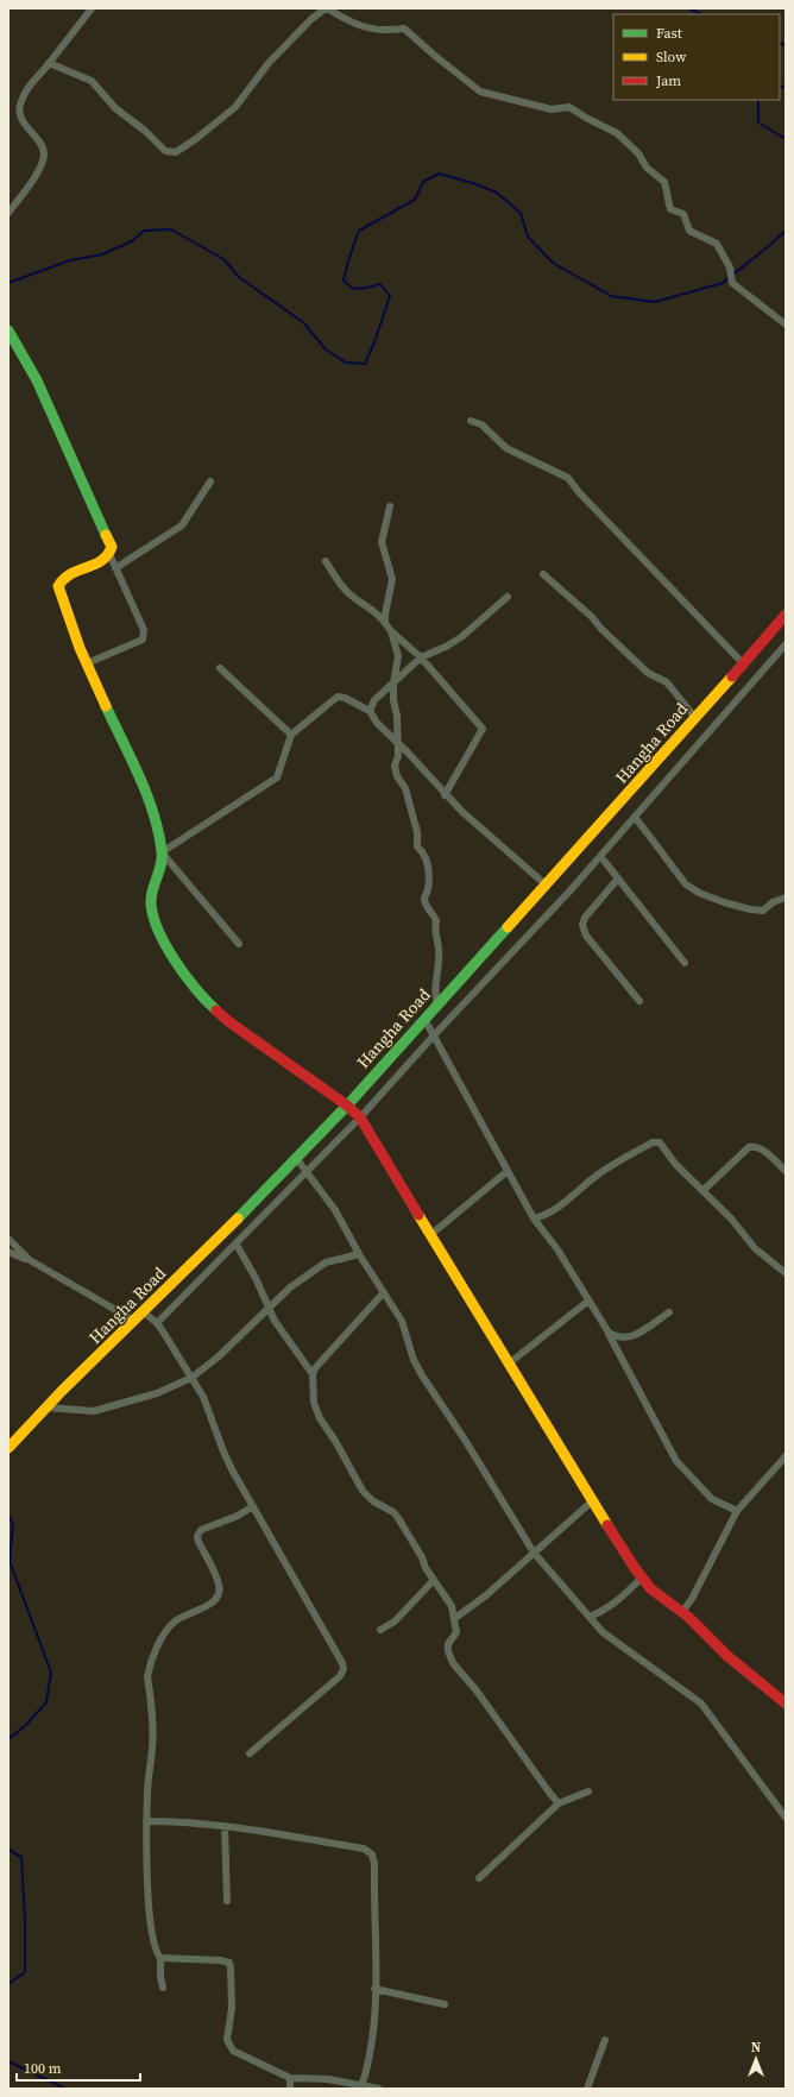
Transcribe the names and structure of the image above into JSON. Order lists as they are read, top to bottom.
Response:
{
  "streets": {
    "main road": ["Hangha Road"]
  },
  "legend": ["Fast", "Slow", "Jam"],
  "scale_bar": "100 m",
  "north": "top"
}
